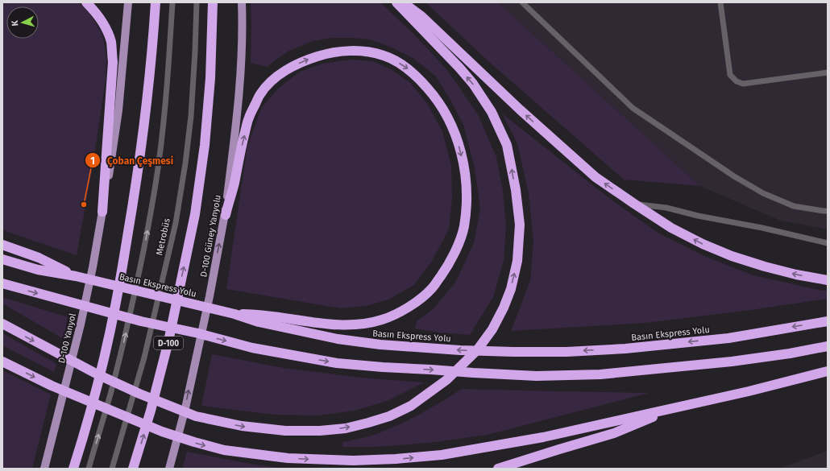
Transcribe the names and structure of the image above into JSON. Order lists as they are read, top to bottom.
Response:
{
  "streets": {
    "highway": ["Basın Ekspress Yolu", "D-100"],
    "main road": ["D-100 Güney Yanyolu", "D-100 Yanyol"],
    "lane": ["Metrobüs"]
  },
  "one_way": ["D-100 Güney Yanyolu"],
  "places": ["Çoban Çeşmesi"],
  "north": "left"
}
